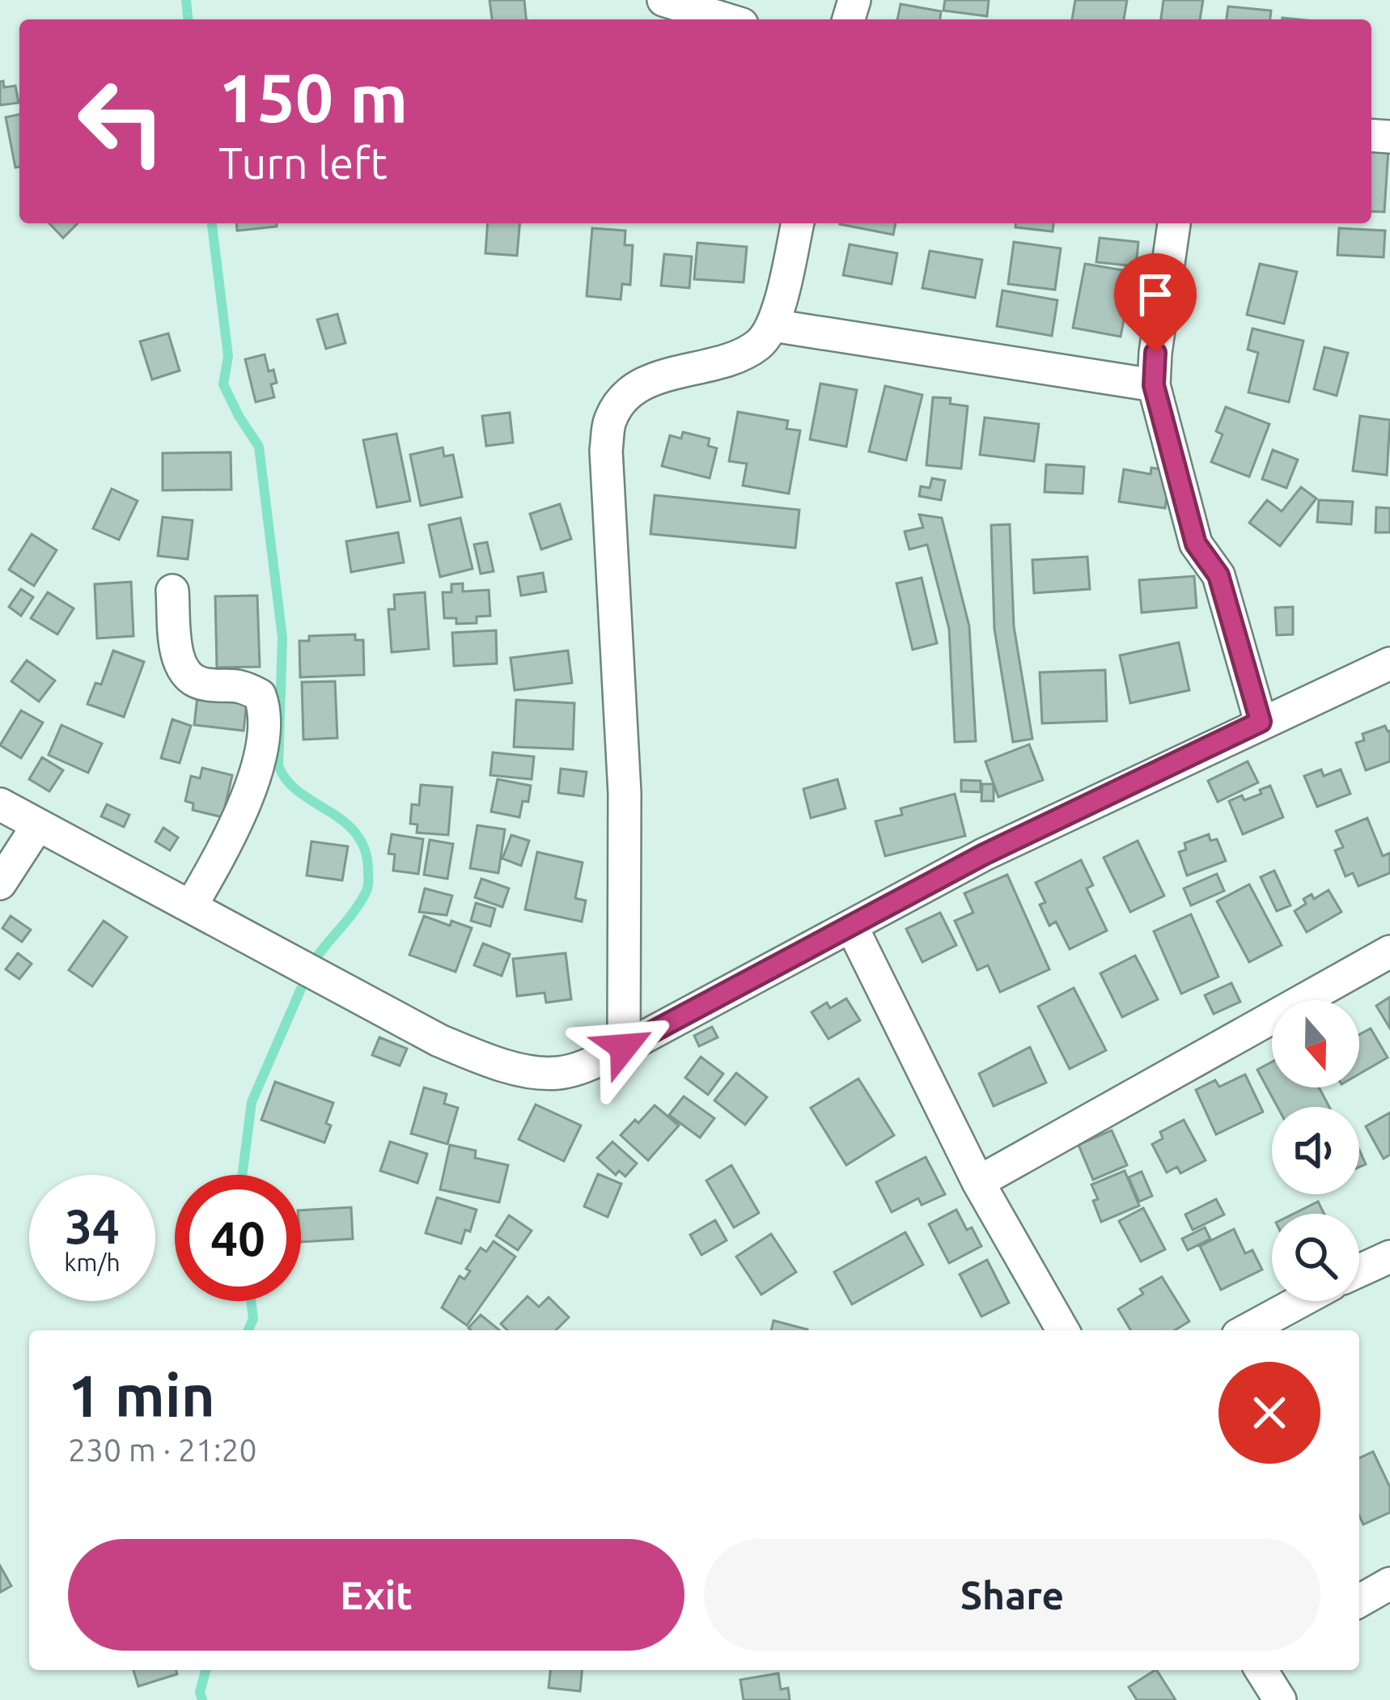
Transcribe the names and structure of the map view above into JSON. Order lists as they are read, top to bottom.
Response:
{
  "north": "bottom",
  "page": {
    "turn": ["150 m", "Turn left"],
    "speed": "34 km/h",
    "limit": "40",
    "heading": ["1 min", "230 m · 21:20"],
    "buttons": ["Exit", "Share"]
  }
}
